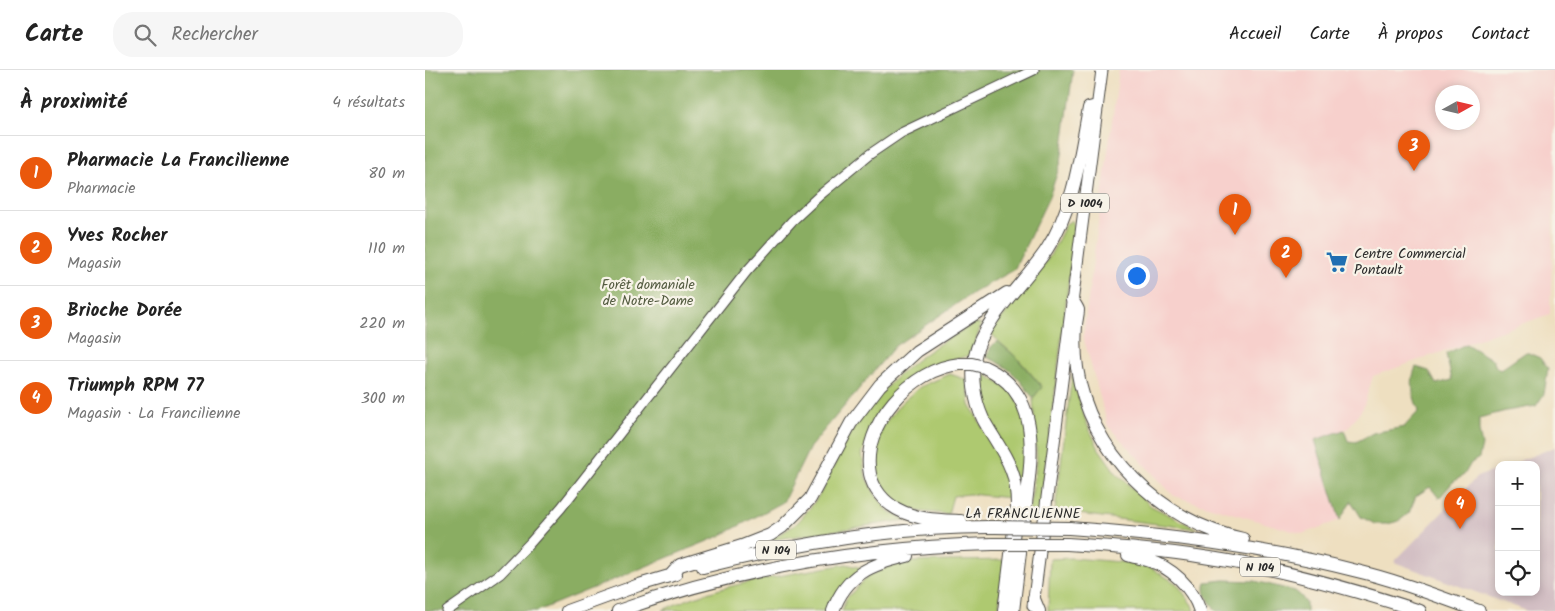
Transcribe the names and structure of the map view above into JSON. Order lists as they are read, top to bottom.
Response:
{
  "streets": {
    "highway": ["LA FRANCILIENNE", "N 104"],
    "main road": ["D 1004"]
  },
  "parks": ["Forêt domaniale de Notre-Dame"],
  "places": {
    "supermarket": ["Centre Commercial Pontault"]
  },
  "north": "right",
  "page": {
    "header": "Carte",
    "search": "Rechercher",
    "nav": [
      "Accueil",
      "Carte",
      "À propos",
      "Contact"
    ],
    "heading": ["À proximité", "4 résultats"],
    "pins": [
      "3",
      "1",
      "2",
      "4"
    ],
    "list": [
      {
        "mark": "1",
        "name": "Pharmacie La Francilienne",
        "note": "Pharmacie",
        "value": "80 m"
      },
      {
        "mark": "2",
        "name": "Yves Rocher",
        "note": "Magasin",
        "value": "110 m"
      },
      {
        "mark": "3",
        "name": "Brioche Dorée",
        "note": "Magasin",
        "value": "220 m"
      },
      {
        "mark": "4",
        "name": "Triumph RPM 77",
        "note": "Magasin · La Francilienne",
        "value": "300 m"
      }
    ],
    "map_buttons": ["+", "−"]
  }
}
